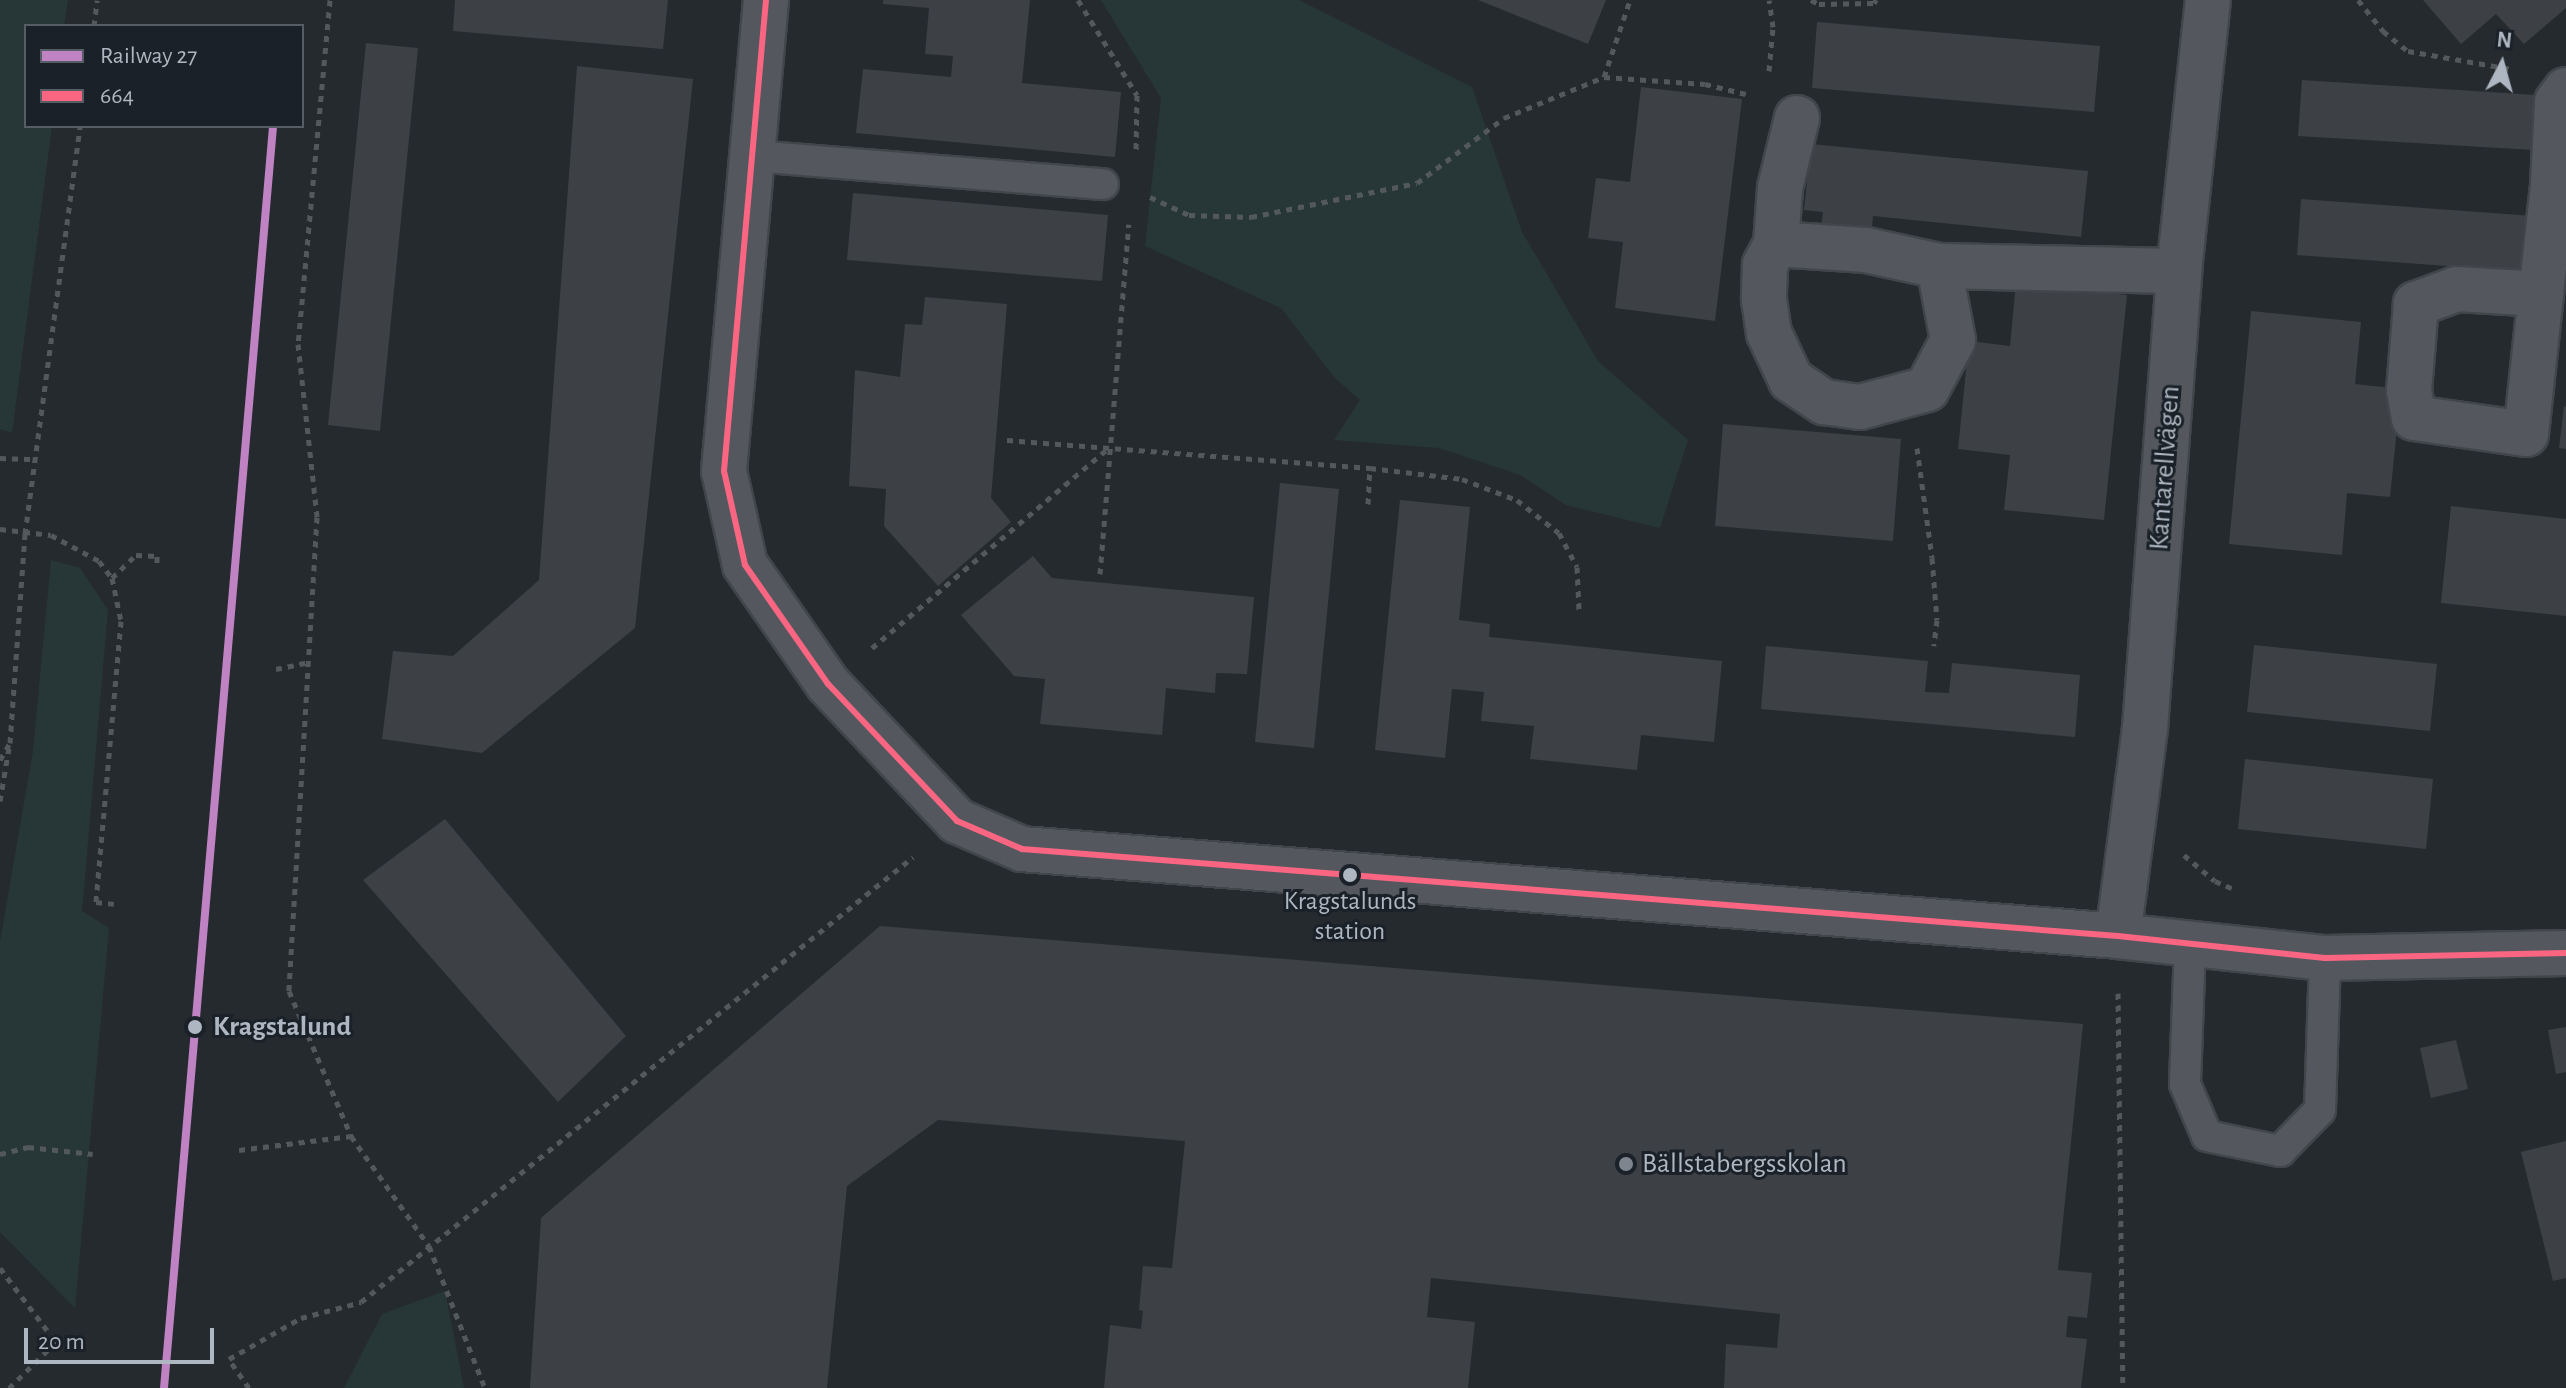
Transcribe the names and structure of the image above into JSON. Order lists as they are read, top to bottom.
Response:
{
  "streets": {
    "street": ["Kantarellvägen"]
  },
  "places": ["Kragstalunds station", "Kragstalund", "Bällstabergsskolan"],
  "lines": ["transit line 664", "rail line 27"],
  "legend": ["Railway 27", "664"],
  "scale_bar": "20 m",
  "north": "top"
}
